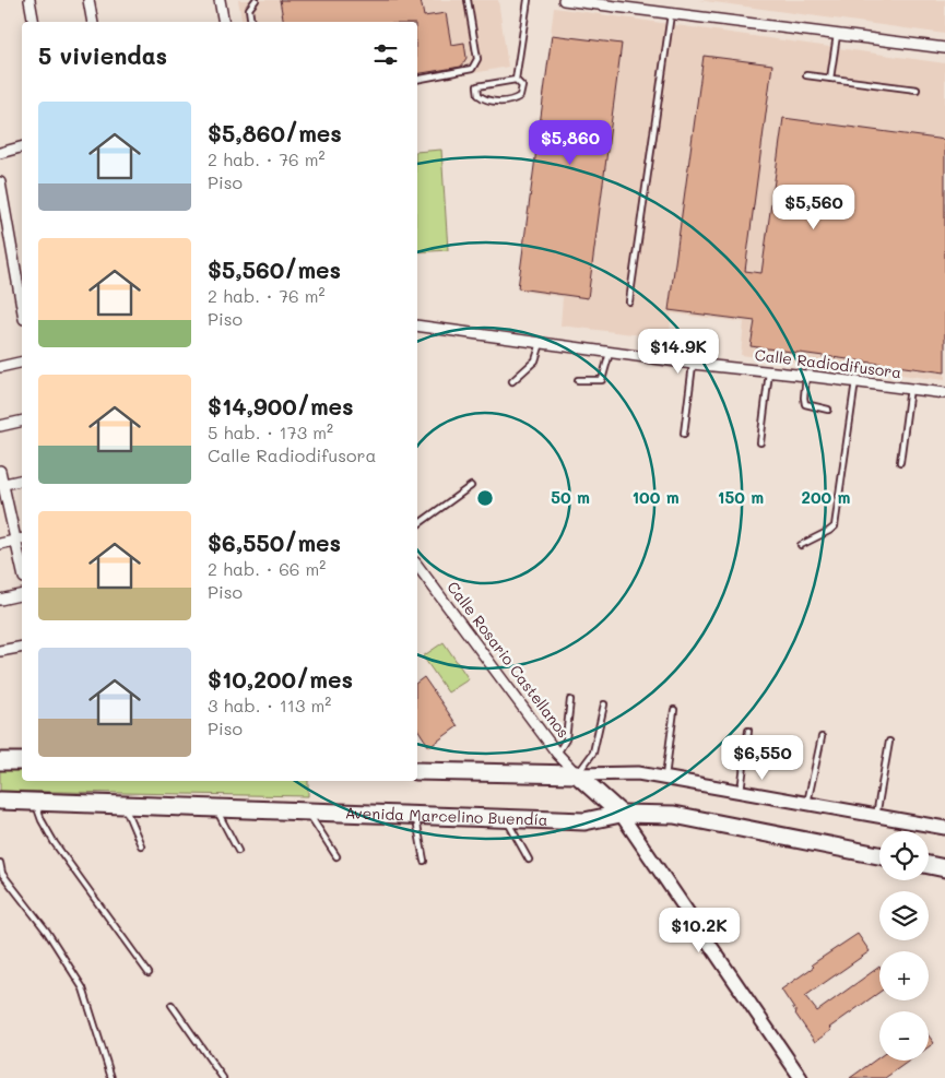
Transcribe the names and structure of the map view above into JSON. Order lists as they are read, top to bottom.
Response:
{
  "streets": {
    "main road": ["Avenida Marcelino Buendía"],
    "street": ["Calle Radiodifusora", "Calle Rosario Castellanos"]
  },
  "page": {
    "heading": "5 viviendas",
    "list": [
      {
        "name": "$5,860/mes",
        "note": "2 hab. · 76 m² · Piso"
      },
      {
        "name": "$5,560/mes",
        "note": "2 hab. · 76 m² · Piso"
      },
      {
        "name": "$14,900/mes",
        "note": "5 hab. · 173 m² · Calle Radiodifusora"
      },
      {
        "name": "$6,550/mes",
        "note": "2 hab. · 66 m² · Piso"
      },
      {
        "name": "$10,200/mes",
        "note": "3 hab. · 113 m² · Piso"
      }
    ],
    "price": [
      "$5,860",
      "$5,560",
      "$14.9K",
      "$6,550",
      "$10.2K"
    ],
    "map_buttons": ["+", "−"]
  },
  "rings": [
    "50 m",
    "100 m",
    "150 m",
    "200 m"
  ]
}
